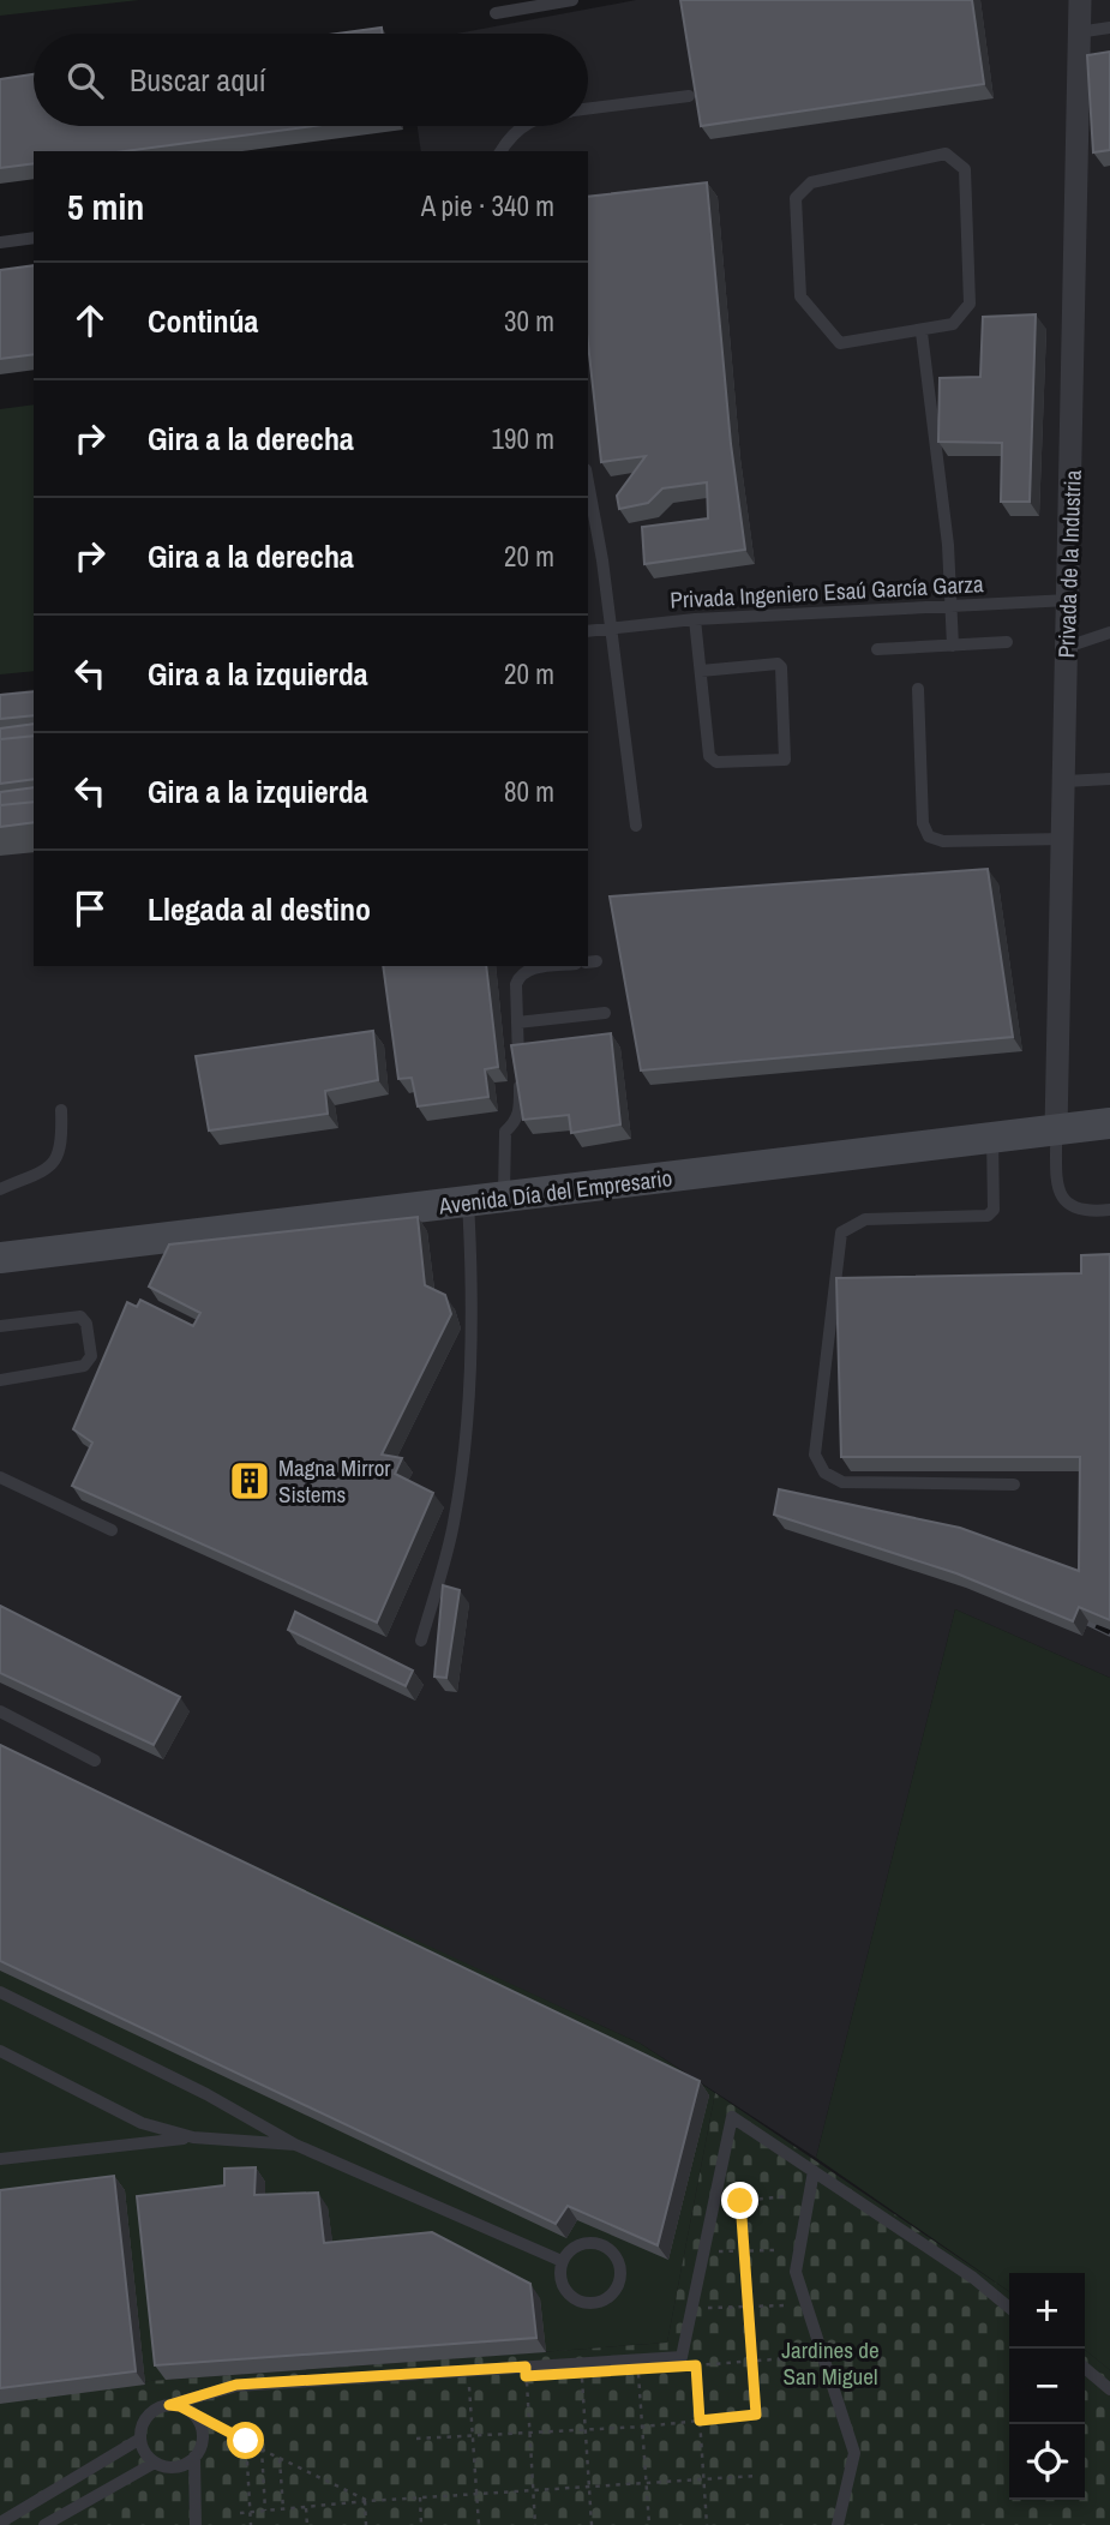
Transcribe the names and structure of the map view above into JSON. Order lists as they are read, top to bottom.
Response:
{
  "streets": {
    "street": ["Privada de la Industria", "Avenida Día del Empresario"],
    "lane": ["Privada Ingeniero Esaú García Garza"]
  },
  "crossings": [
    ["Privada de la Industria", "Privada Ingeniero Esaú García Garza"],
    ["Privada de la Industria", "Avenida Día del Empresario"]
  ],
  "parks": ["Jardines de San Miguel"],
  "places": {
    "building": ["Magna Mirror Sistems"]
  },
  "page": {
    "search": "Buscar aquí",
    "heading": ["5 min", "A pie · 340 m"],
    "list": [
      ["Continúa", "30 m"],
      ["Gira a la derecha", "190 m"],
      ["Gira a la derecha", "20 m"],
      ["Gira a la izquierda", "20 m"],
      ["Gira a la izquierda", "80 m"],
      "Llegada al destino"
    ],
    "map_buttons": ["+", "−"]
  }
}
